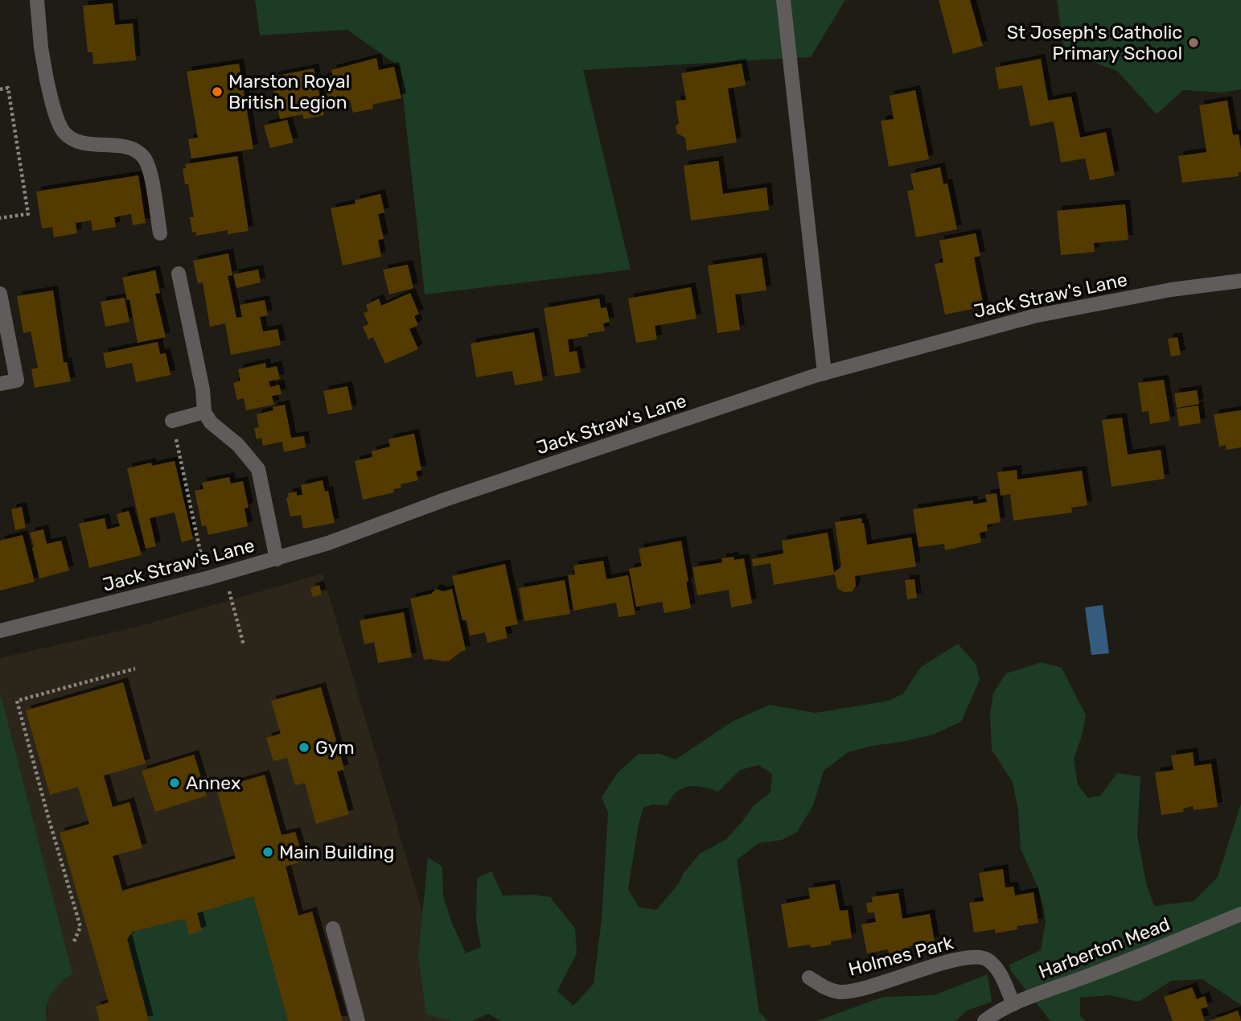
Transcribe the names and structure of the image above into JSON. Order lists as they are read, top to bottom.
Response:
{
  "streets": {
    "street": ["Jack Straw's Lane", "Harberton Mead", "Holmes Park"]
  },
  "crossings": [
    ["Harberton Mead", "Holmes Park"]
  ],
  "places": [
    "St Joseph's Catholic Primary School",
    "Marston Royal British Legion",
    "Gym",
    "Annex",
    "Main Building"
  ]
}
